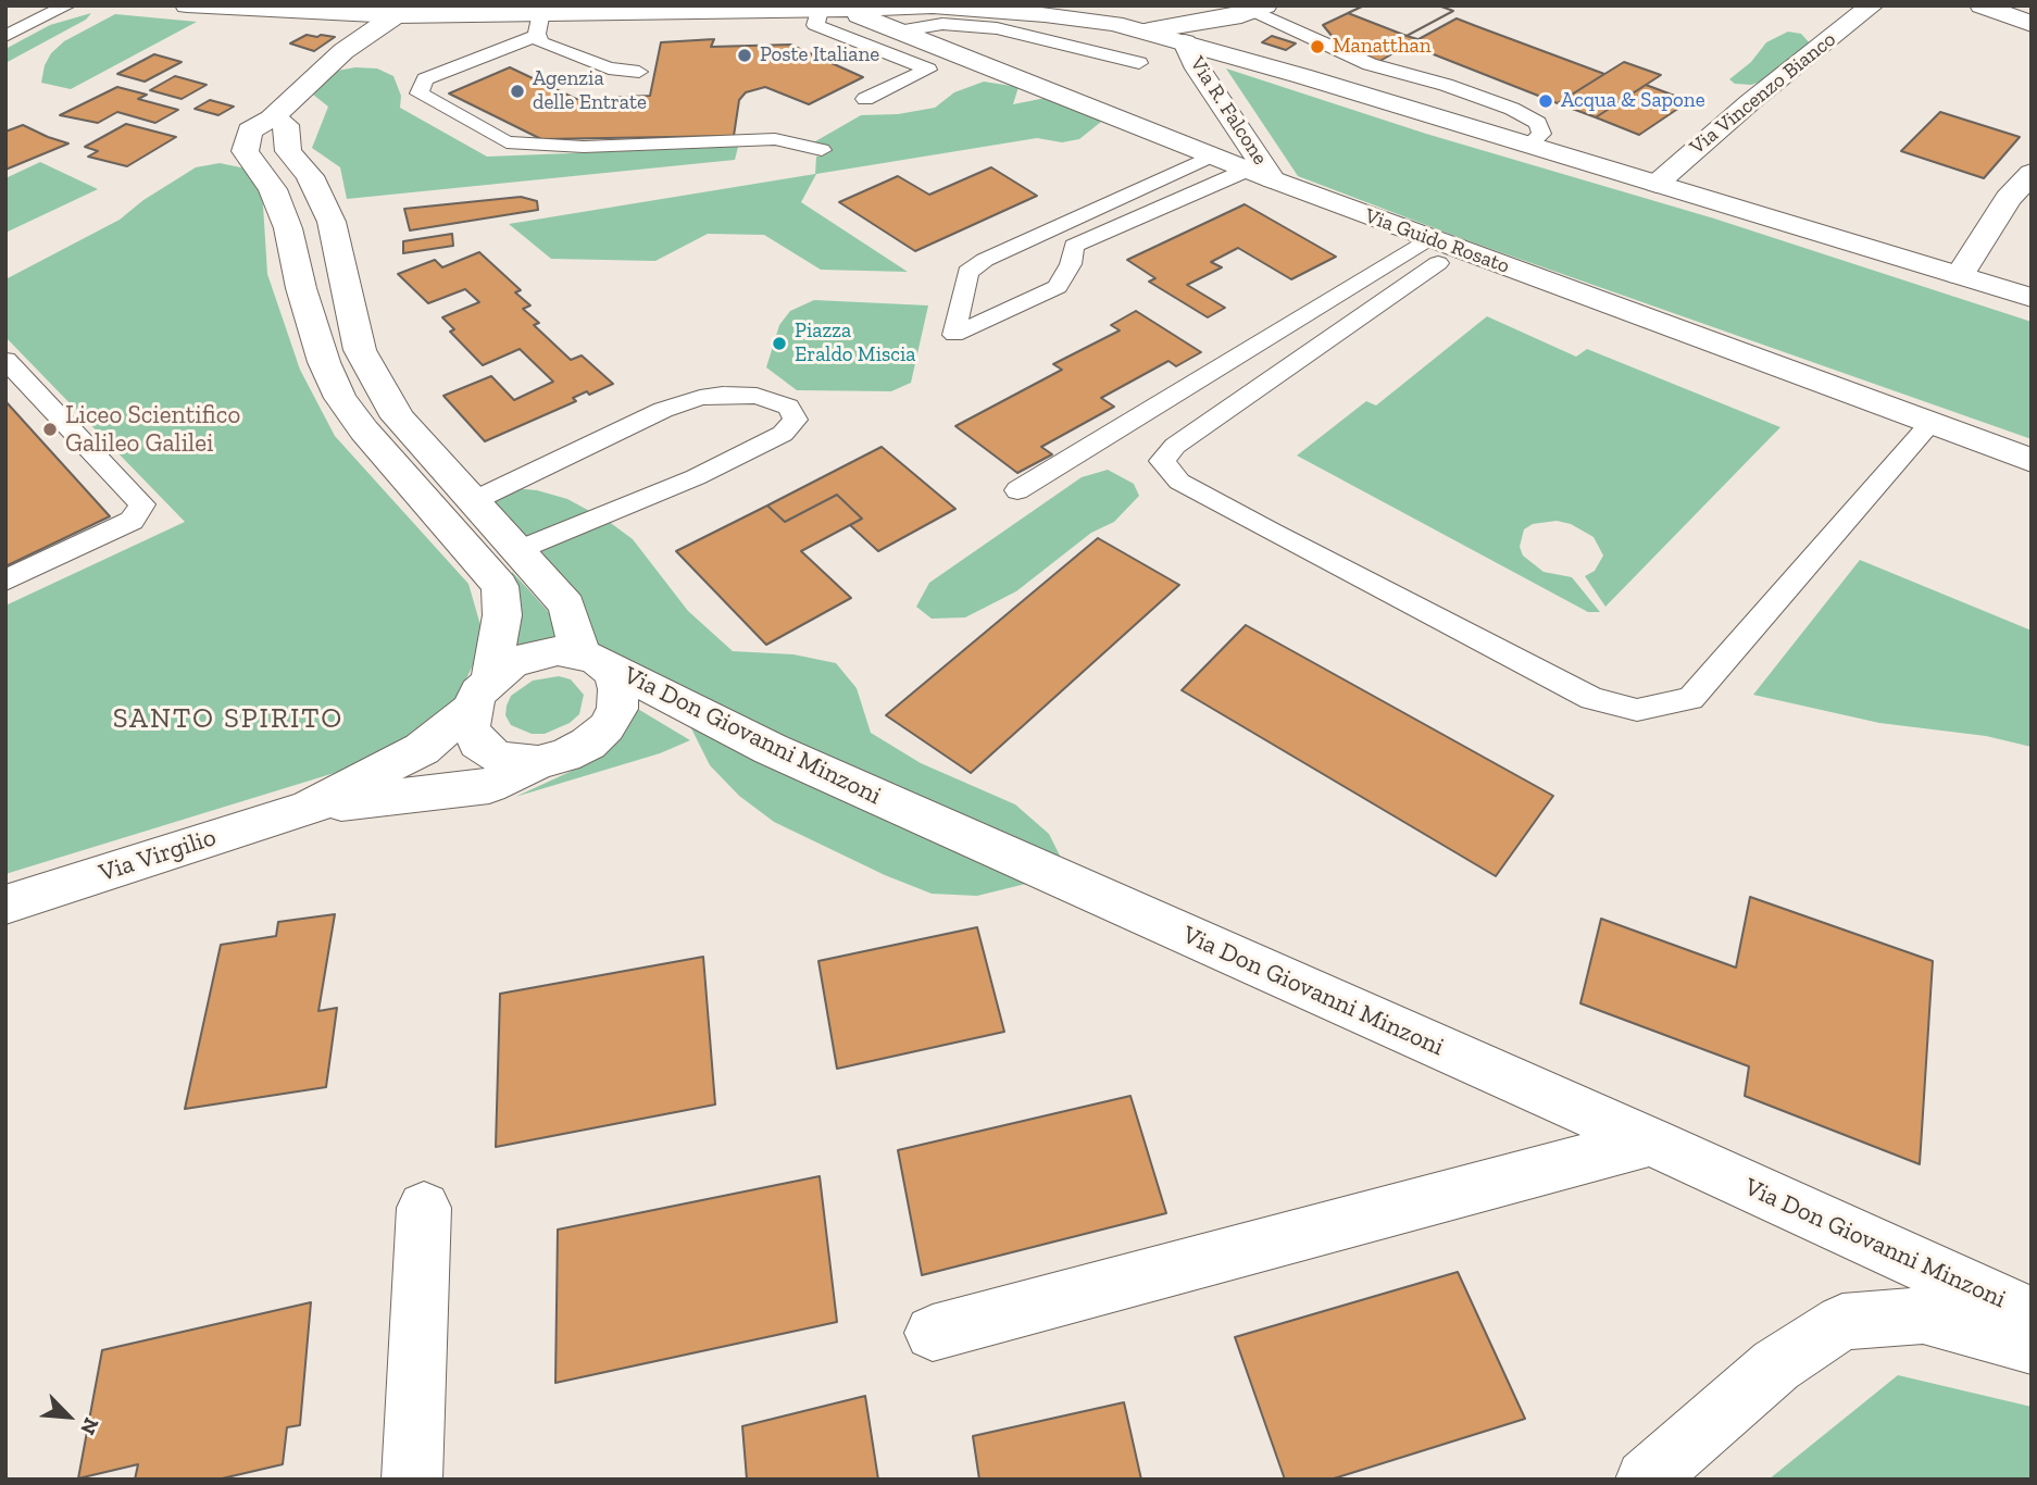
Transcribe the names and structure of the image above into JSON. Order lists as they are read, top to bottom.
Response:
{
  "streets": {
    "street": [
      "Via Vincenzo Bianco",
      "Via R. Falcone",
      "Via Guido Rosato",
      "Via Don Giovanni Minzoni",
      "Via Virgilio"
    ]
  },
  "crossings": [
    ["Via Vincenzo Bianco", "Via Guido Rosato"],
    ["Via R. Falcone", "Via Guido Rosato"],
    ["Via Guido Rosato", "Via Don Giovanni Minzoni"],
    ["Via Don Giovanni Minzoni", "Via Virgilio"]
  ],
  "districts": ["SANTO SPIRITO"],
  "places": [
    "Manatthan",
    "Poste Italiane",
    "Agenzia delle Entrate",
    "Acqua & Sapone",
    "Piazza Eraldo Miscia",
    "Liceo Scientifico Galileo Galilei"
  ],
  "north": "bottom right"
}
